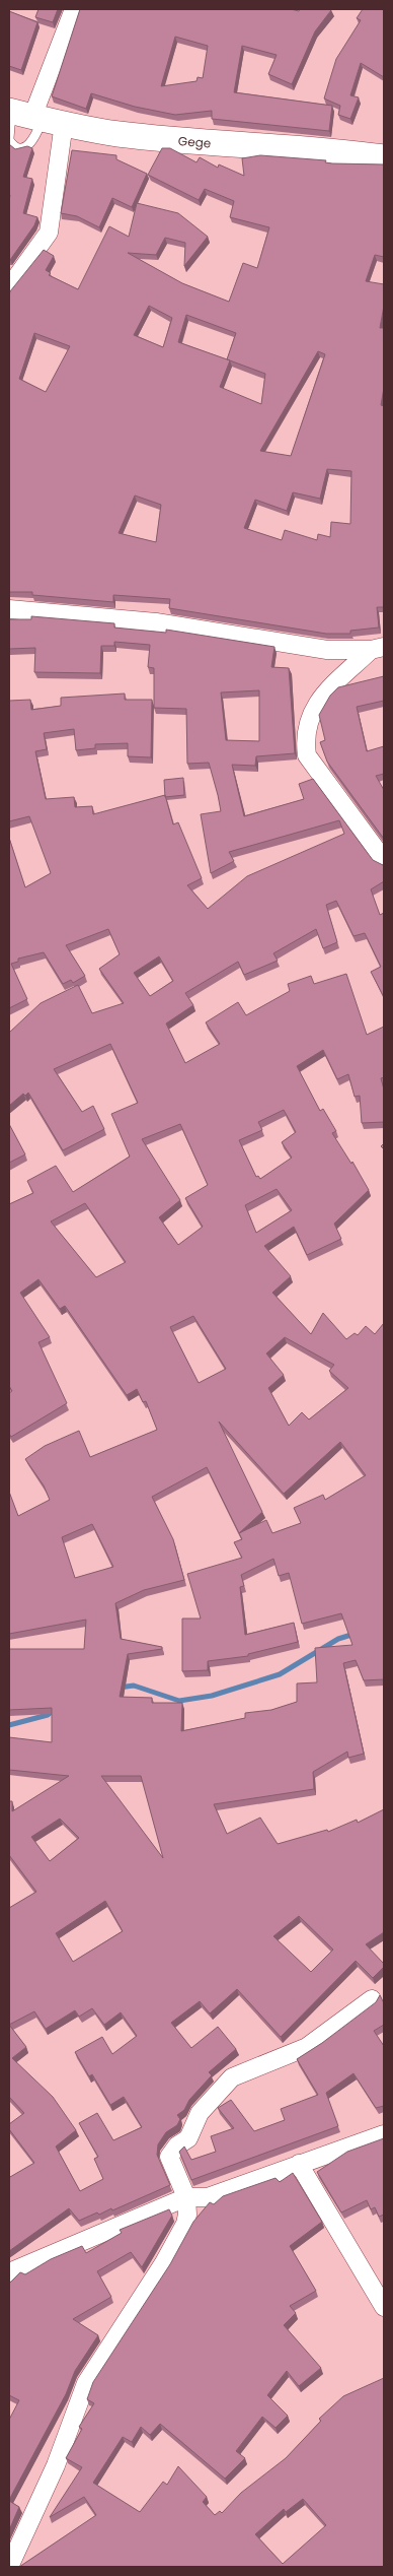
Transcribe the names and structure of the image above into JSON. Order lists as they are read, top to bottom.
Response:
{
  "streets": {
    "street": ["Gege"]
  }
}
